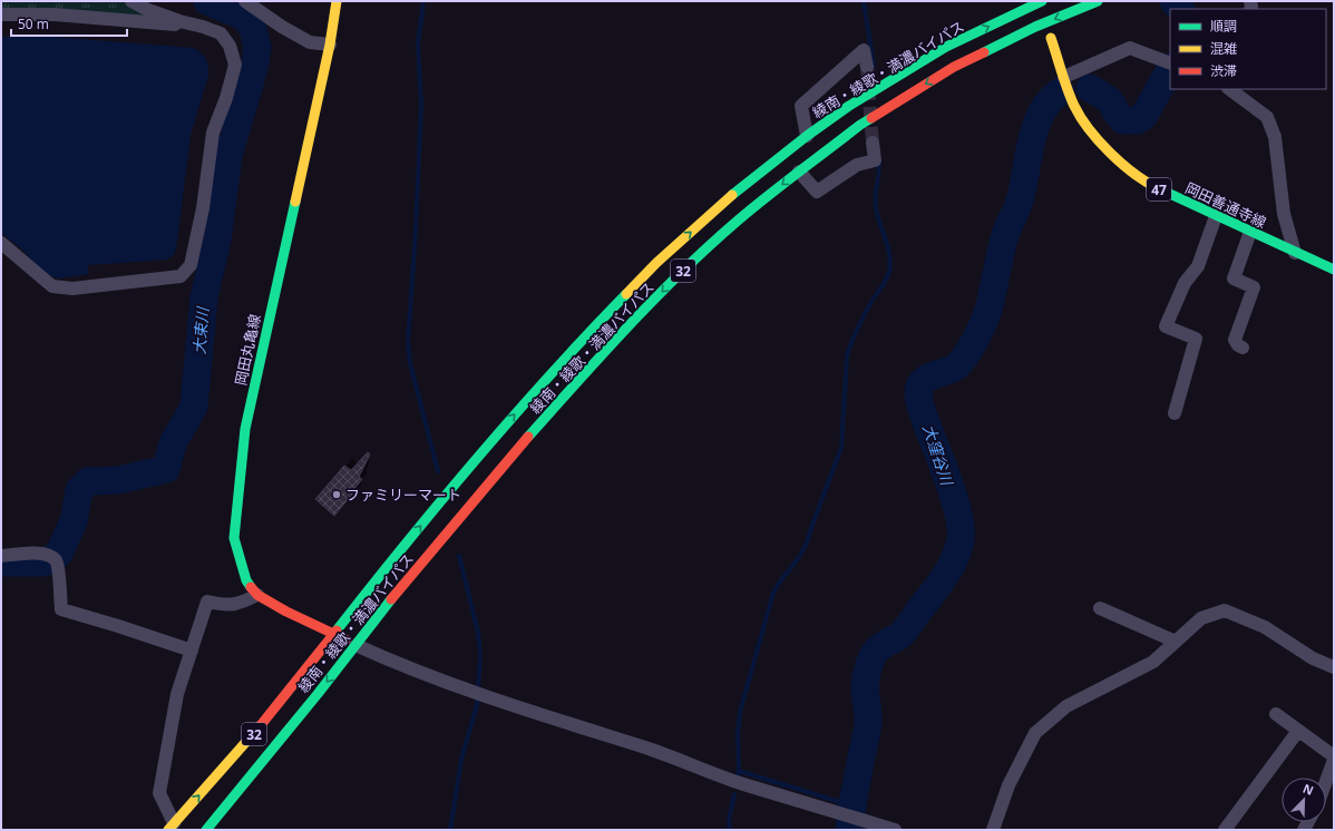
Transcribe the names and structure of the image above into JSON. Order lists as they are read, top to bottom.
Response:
{
  "streets": {
    "main road": [
      "綾南・綾歌・満濃バイパス",
      "47",
      "岡田善通寺線",
      "32",
      "岡田丸亀線"
    ]
  },
  "crossings": [
    ["綾南・綾歌・満濃バイパス", "岡田丸亀線"]
  ],
  "water": ["大束川", "大窪谷川"],
  "places": ["ファミリーマート"],
  "legend": ["順調", "混雑", "渋滞"],
  "scale_bar": "50 m",
  "north": "top right"
}
